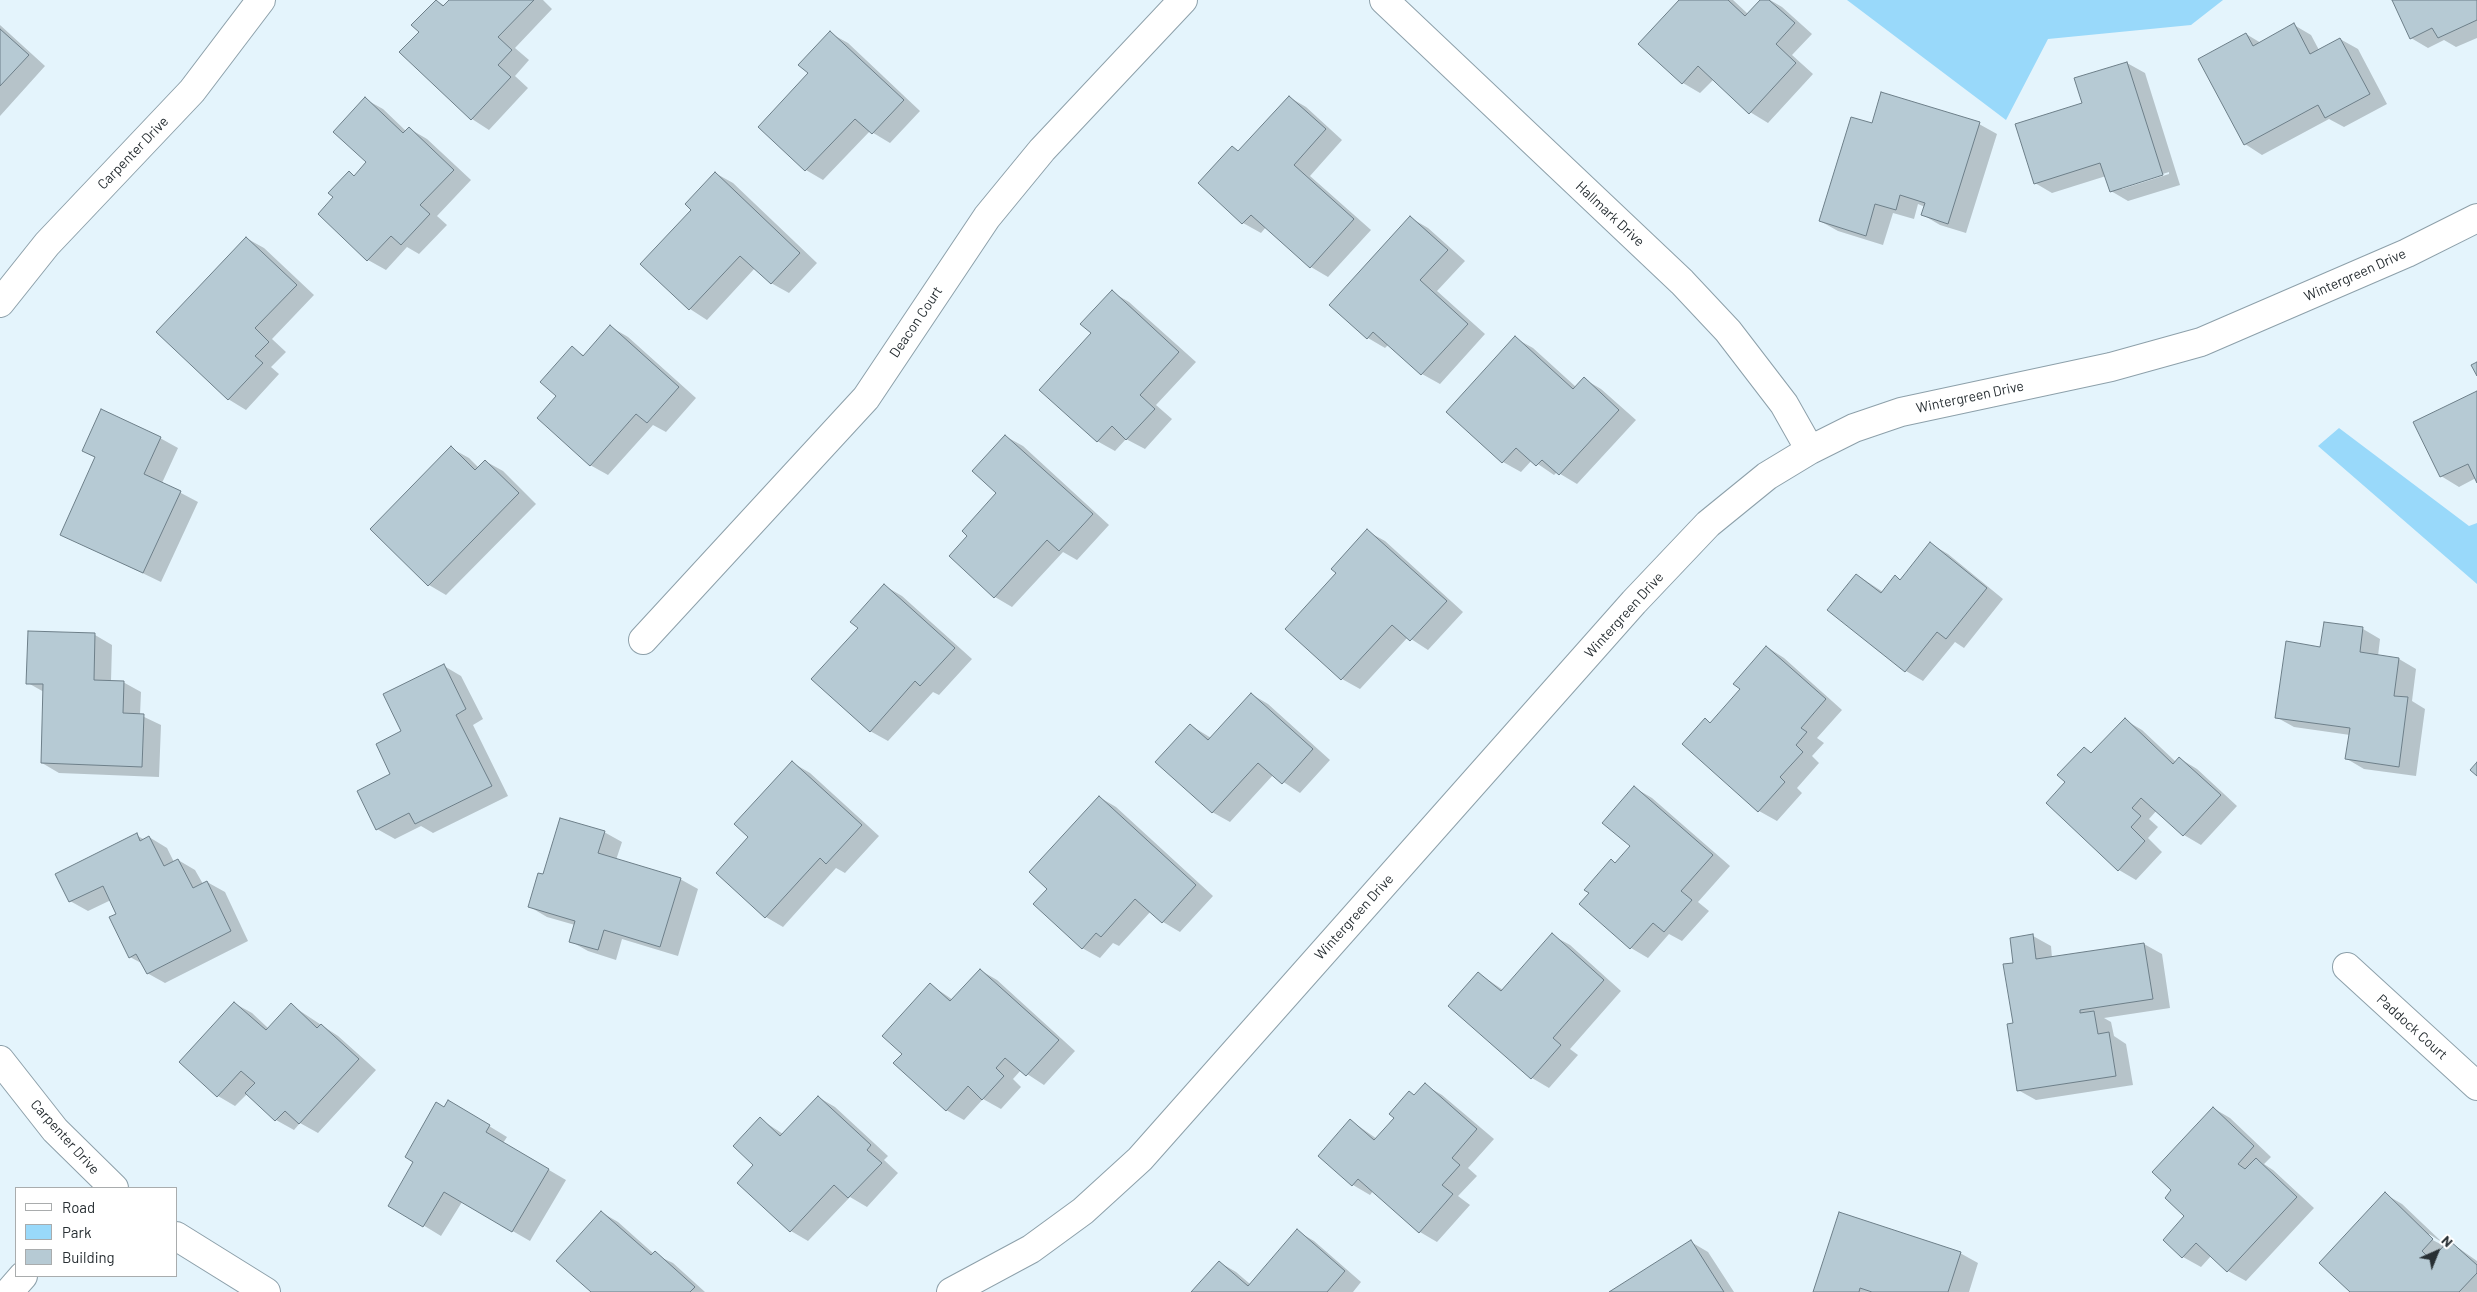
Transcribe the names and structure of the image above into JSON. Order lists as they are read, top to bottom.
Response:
{
  "streets": {
    "street": [
      "Carpenter Drive",
      "Hallmark Drive",
      "Wintergreen Drive",
      "Deacon Court",
      "Paddock Court"
    ]
  },
  "crossings": [
    ["Hallmark Drive", "Wintergreen Drive"]
  ],
  "legend": ["Road", "Park", "Building"],
  "north": "top right"
}
